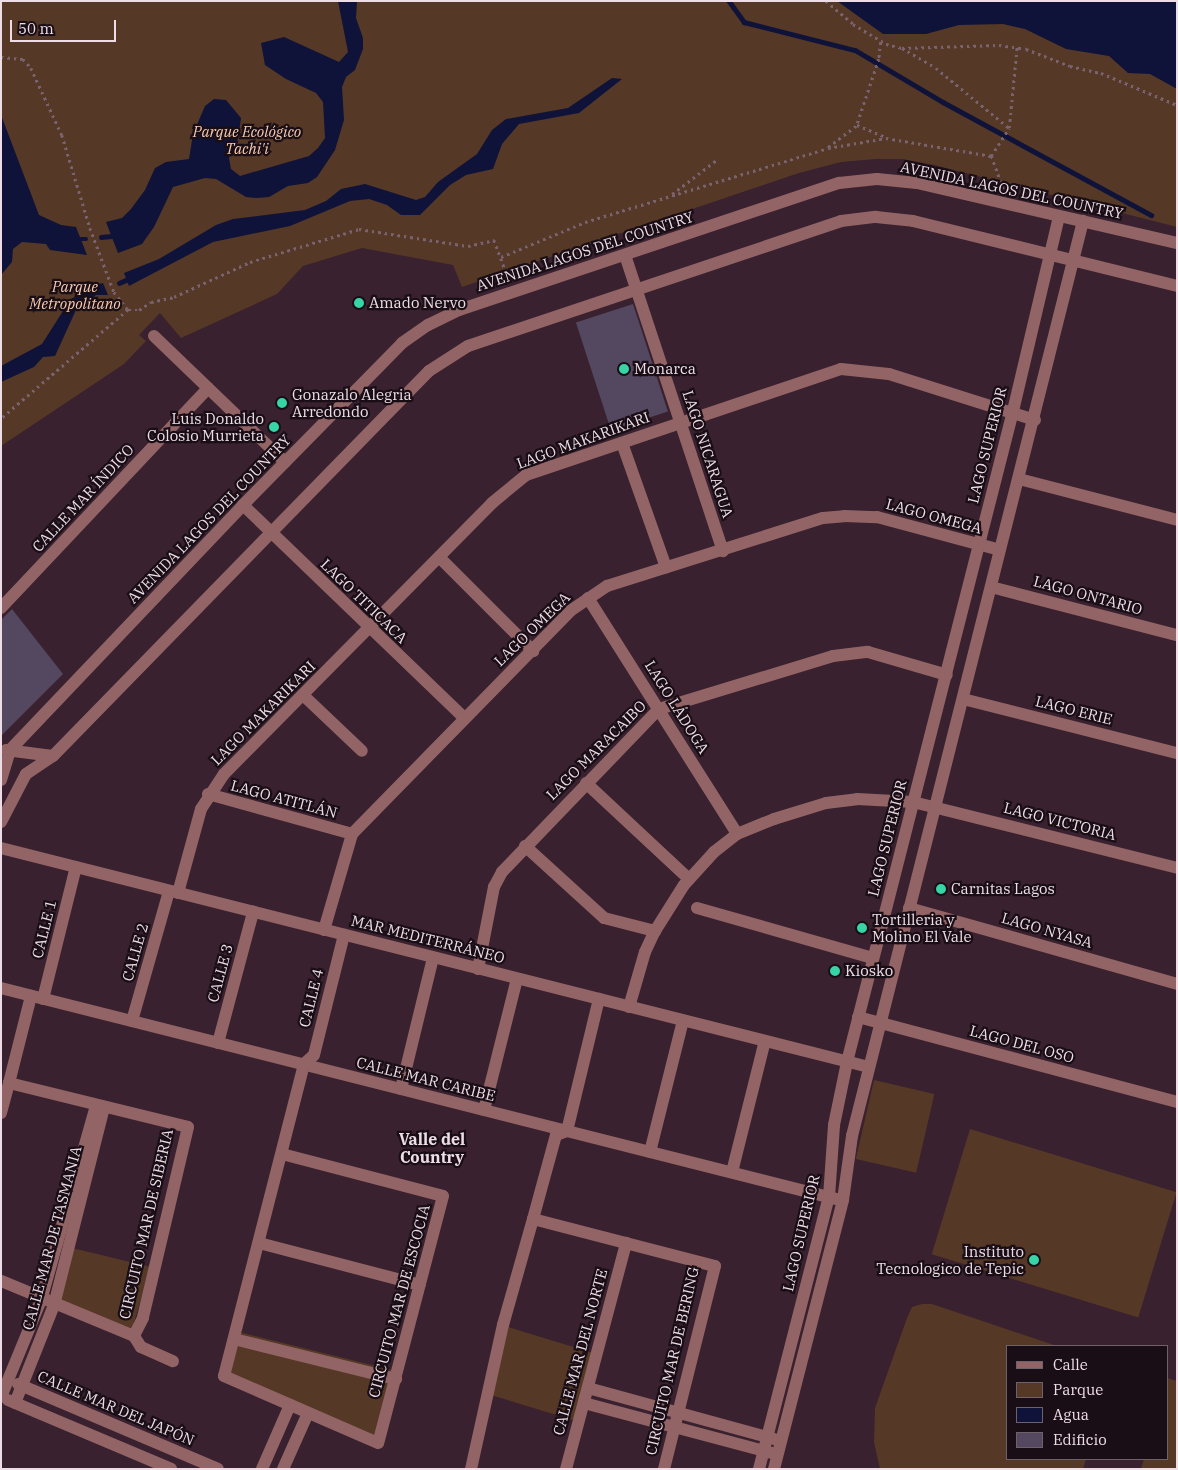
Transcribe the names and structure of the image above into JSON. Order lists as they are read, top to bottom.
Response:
{
  "streets": {
    "street": [
      "AVENIDA LAGOS DEL COUNTRY",
      "LAGO MAKARIKARI",
      "LAGO SUPERIOR",
      "LAGO NICARAGUA",
      "CALLE MAR ÍNDICO",
      "LAGO OMEGA",
      "LAGO ONTARIO",
      "LAGO TITICACA",
      "LAGO LÁDOGA",
      "LAGO ERIE",
      "LAGO MARACAIBO",
      "LAGO ATITLÁN",
      "LAGO VICTORIA",
      "CALLE 1",
      "LAGO NYASA",
      "MAR MEDITERRÁNEO",
      "CALLE 2",
      "CALLE 3",
      "CALLE 4",
      "LAGO DEL OSO",
      "CALLE MAR CARIBE",
      "CIRCUITO MAR DE SIBERIA",
      "CALLE MAR DE TASMANIA",
      "CIRCUITO MAR DE ESCOCIA",
      "CALLE MAR DEL NORTE",
      "CIRCUITO MAR DE BERING",
      "CALLE MAR DEL JAPÓN"
    ]
  },
  "crossings": [
    ["AVENIDA LAGOS DEL COUNTRY", "LAGO SUPERIOR"],
    ["AVENIDA LAGOS DEL COUNTRY", "LAGO NICARAGUA"],
    ["AVENIDA LAGOS DEL COUNTRY", "LAGO TITICACA"],
    ["LAGO MAKARIKARI", "LAGO SUPERIOR"],
    ["LAGO MAKARIKARI", "LAGO NICARAGUA"],
    ["LAGO MAKARIKARI", "LAGO TITICACA"],
    ["LAGO MAKARIKARI", "LAGO ATITLÁN"],
    ["LAGO MAKARIKARI", "MAR MEDITERRÁNEO"],
    ["LAGO MAKARIKARI", "CALLE 2"],
    ["LAGO SUPERIOR", "LAGO OMEGA"],
    ["LAGO SUPERIOR", "LAGO ONTARIO"],
    ["LAGO SUPERIOR", "LAGO ERIE"],
    ["LAGO SUPERIOR", "LAGO MARACAIBO"],
    ["LAGO SUPERIOR", "LAGO VICTORIA"],
    ["LAGO SUPERIOR", "LAGO NYASA"],
    ["LAGO SUPERIOR", "MAR MEDITERRÁNEO"],
    ["LAGO SUPERIOR", "LAGO DEL OSO"],
    ["LAGO SUPERIOR", "CALLE MAR CARIBE"],
    ["LAGO NICARAGUA", "LAGO OMEGA"],
    ["LAGO OMEGA", "LAGO TITICACA"],
    ["LAGO OMEGA", "LAGO LÁDOGA"],
    ["LAGO OMEGA", "LAGO ATITLÁN"],
    ["LAGO OMEGA", "MAR MEDITERRÁNEO"],
    ["LAGO LÁDOGA", "LAGO MARACAIBO"],
    ["LAGO LÁDOGA", "LAGO VICTORIA"],
    ["LAGO MARACAIBO", "MAR MEDITERRÁNEO"],
    ["LAGO VICTORIA", "MAR MEDITERRÁNEO"],
    ["CALLE 1", "MAR MEDITERRÁNEO"],
    ["CALLE 1", "CALLE MAR CARIBE"],
    ["MAR MEDITERRÁNEO", "CALLE 2"],
    ["MAR MEDITERRÁNEO", "CALLE 3"],
    ["MAR MEDITERRÁNEO", "CALLE 4"],
    ["CALLE 2", "CALLE MAR CARIBE"],
    ["CALLE 3", "CALLE MAR CARIBE"],
    ["CALLE 4", "CALLE MAR CARIBE"],
    ["CALLE 4", "CIRCUITO MAR DE ESCOCIA"],
    ["CALLE MAR CARIBE", "CIRCUITO MAR DE ESCOCIA"],
    ["CIRCUITO MAR DE SIBERIA", "CALLE MAR DE TASMANIA"],
    ["CALLE MAR DE TASMANIA", "CALLE MAR DEL JAPÓN"],
    ["CALLE MAR DEL NORTE", "CIRCUITO MAR DE BERING"]
  ],
  "districts": ["Valle del Country"],
  "parks": ["Parque Ecológico Tachi'i", "Parque Metropolitano"],
  "places": [
    "Amado Nervo",
    "Monarca",
    "Gonazalo Alegria Arredondo",
    "Luis Donaldo Colosio Murrieta",
    "Carnitas Lagos",
    "Tortilleria y Molino El Vale",
    "Kiosko",
    "Instituto Tecnologico de Tepic"
  ],
  "legend": [
    "Calle",
    "Parque",
    "Agua",
    "Edificio"
  ],
  "scale_bar": "50 m"
}
